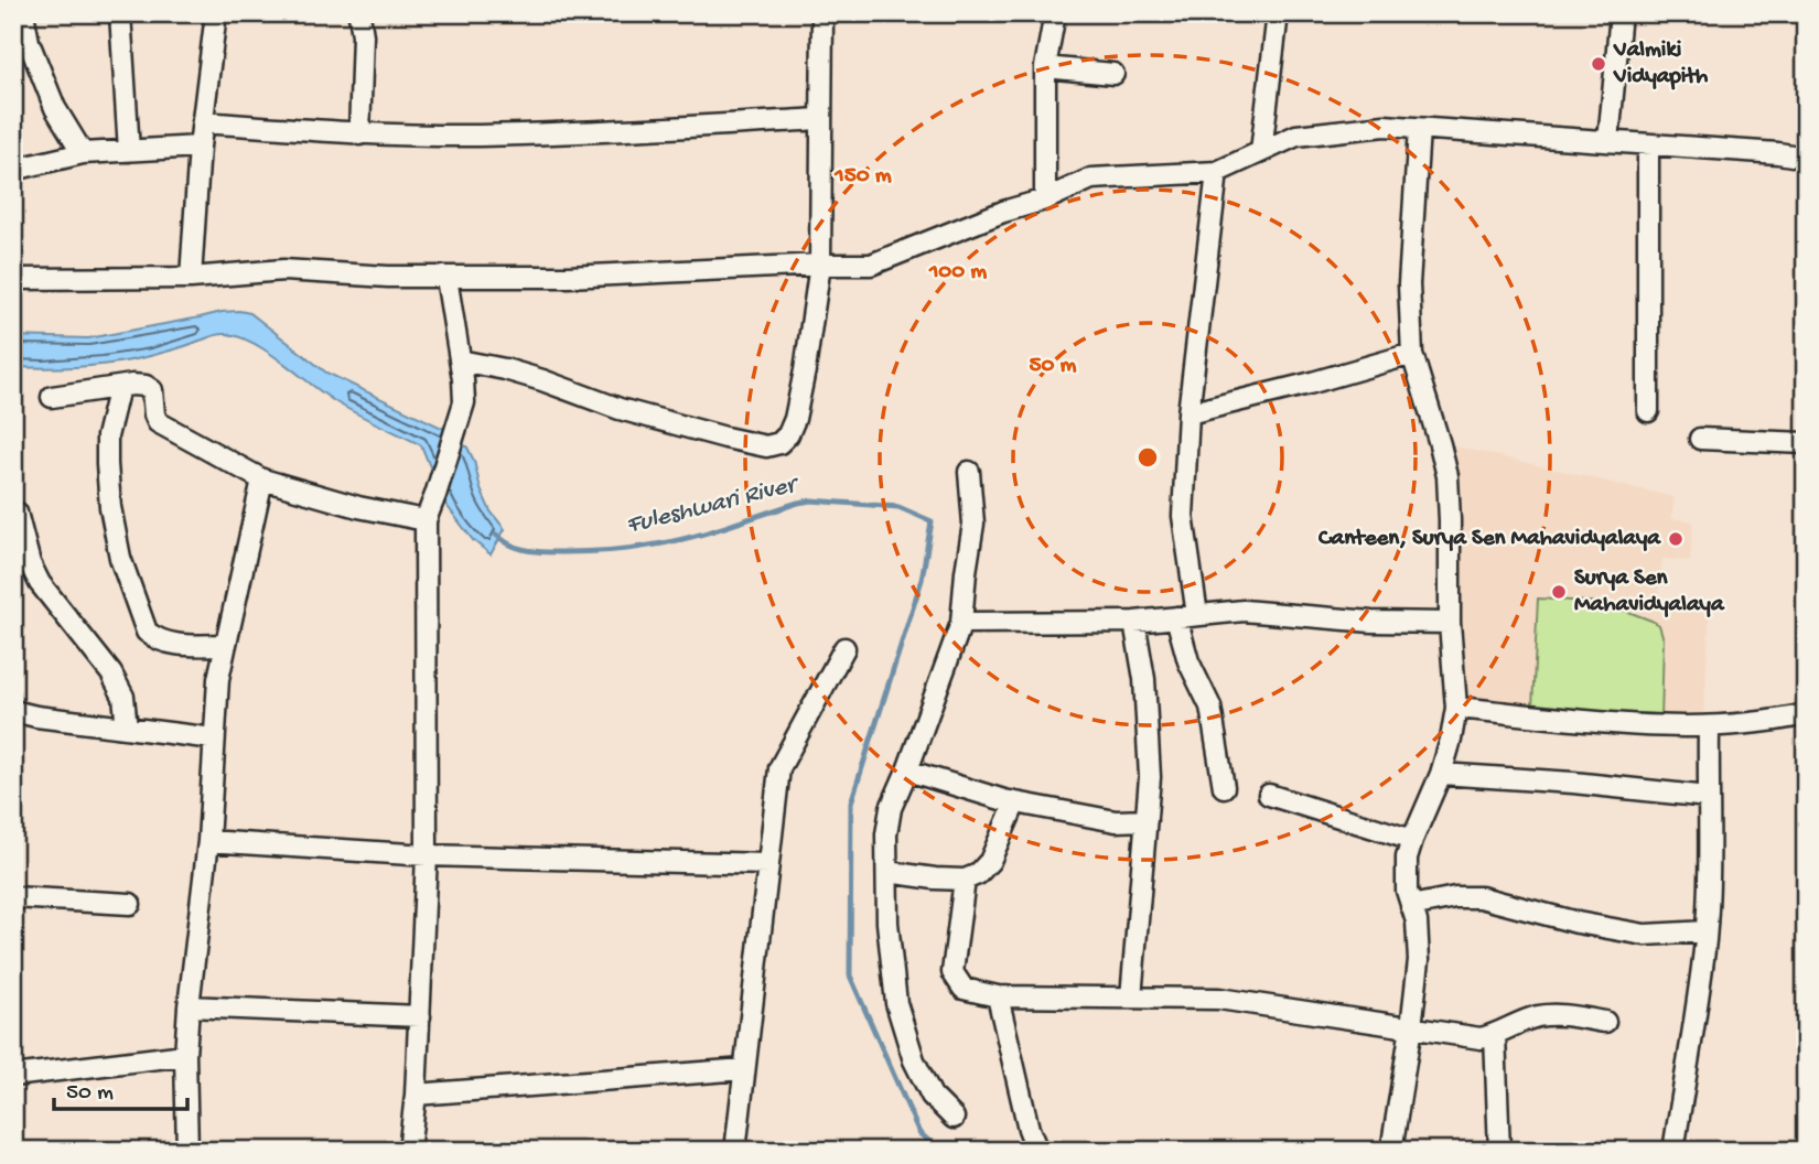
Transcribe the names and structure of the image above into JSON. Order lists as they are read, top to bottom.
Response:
{
  "water": ["Fuleshwari River"],
  "places": ["Valmiki Vidyapith", "Canteen, Surya Sen Mahavidyalaya", "Surya Sen Mahavidyalaya"],
  "scale_bar": "50 m",
  "rings": ["150 m", "100 m", "50 m"]
}
